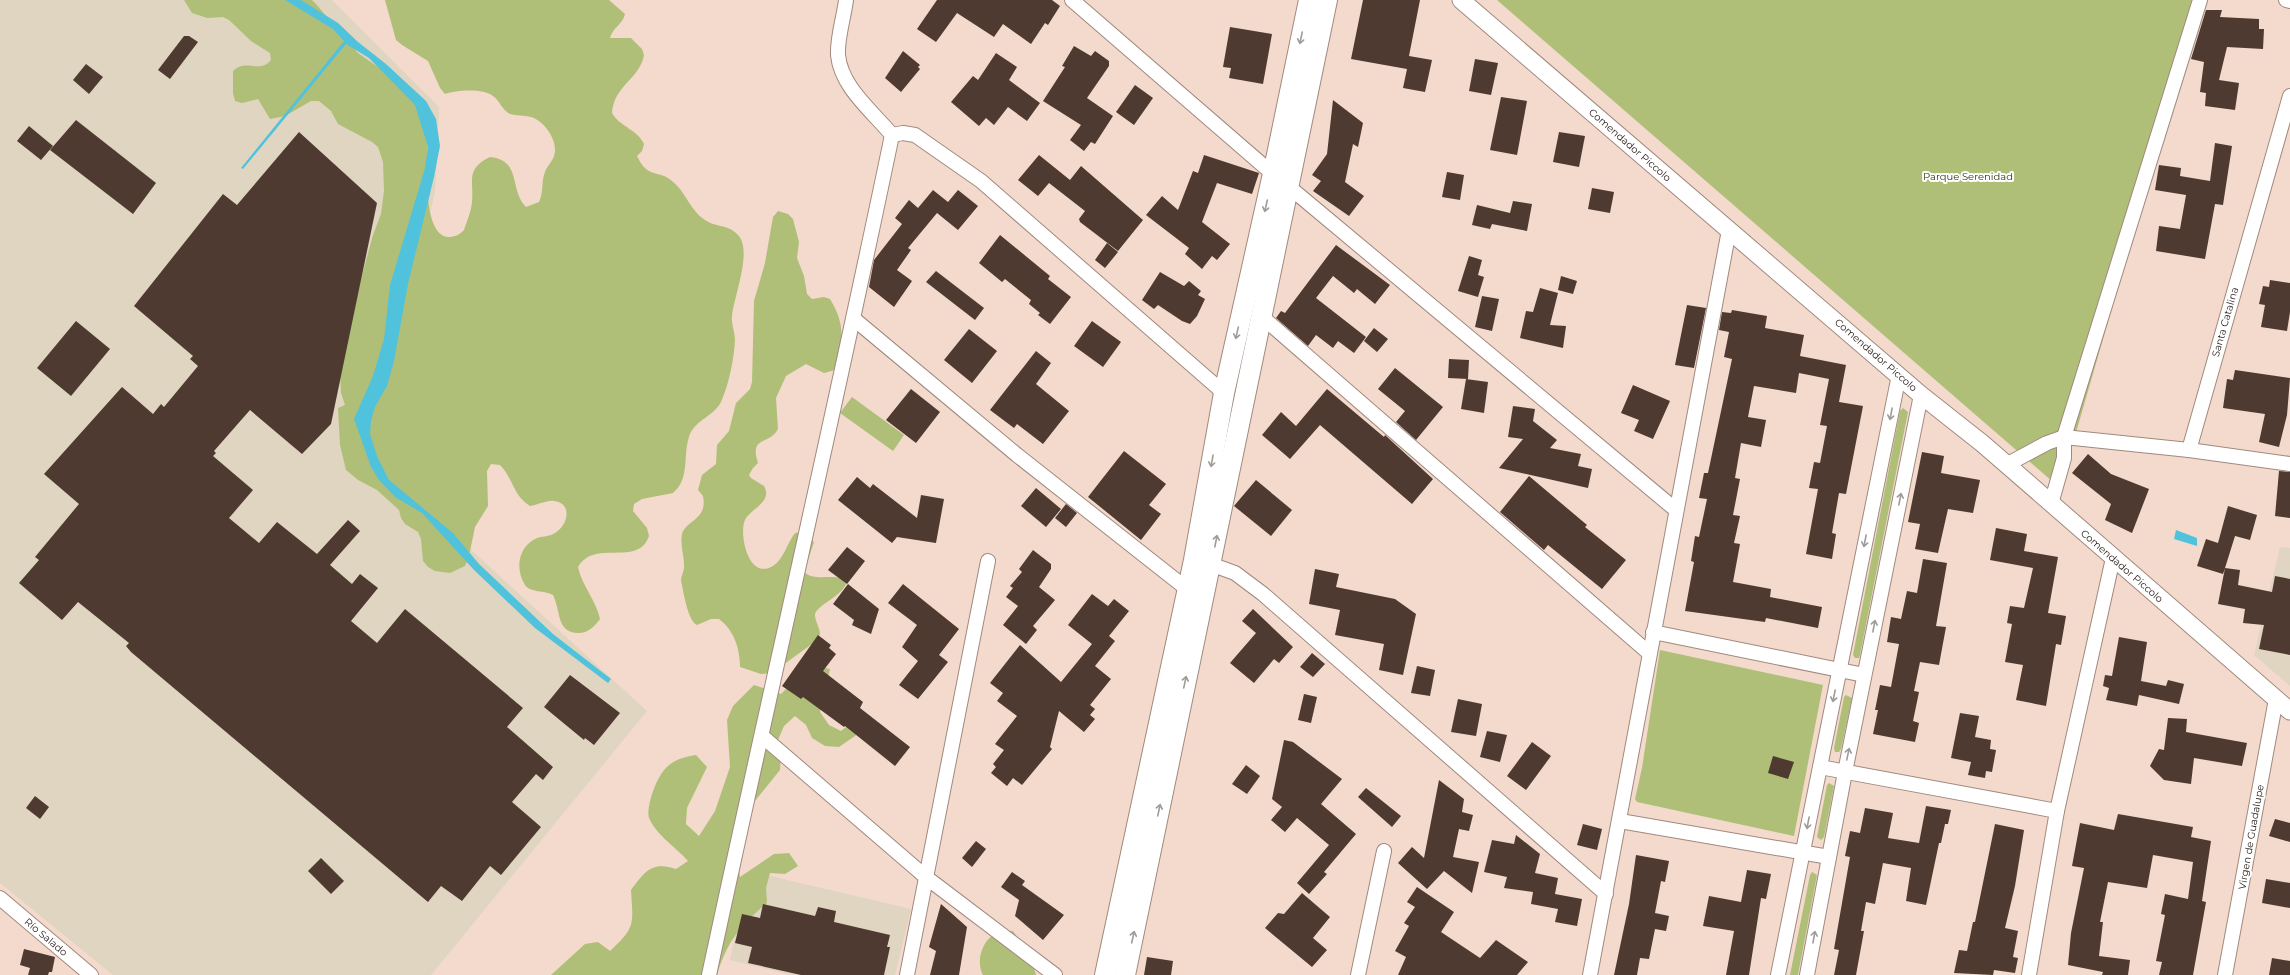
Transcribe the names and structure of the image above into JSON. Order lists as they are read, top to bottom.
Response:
{
  "streets": {
    "street": [
      "Comendador Piccolo",
      "Santa Catalina",
      "Virgen de Guadalupe",
      "Río Salado"
    ]
  },
  "crossings": [
    ["Comendador Piccolo", "Virgen de Guadalupe"]
  ],
  "parks": ["Parque Serenidad"]
}
